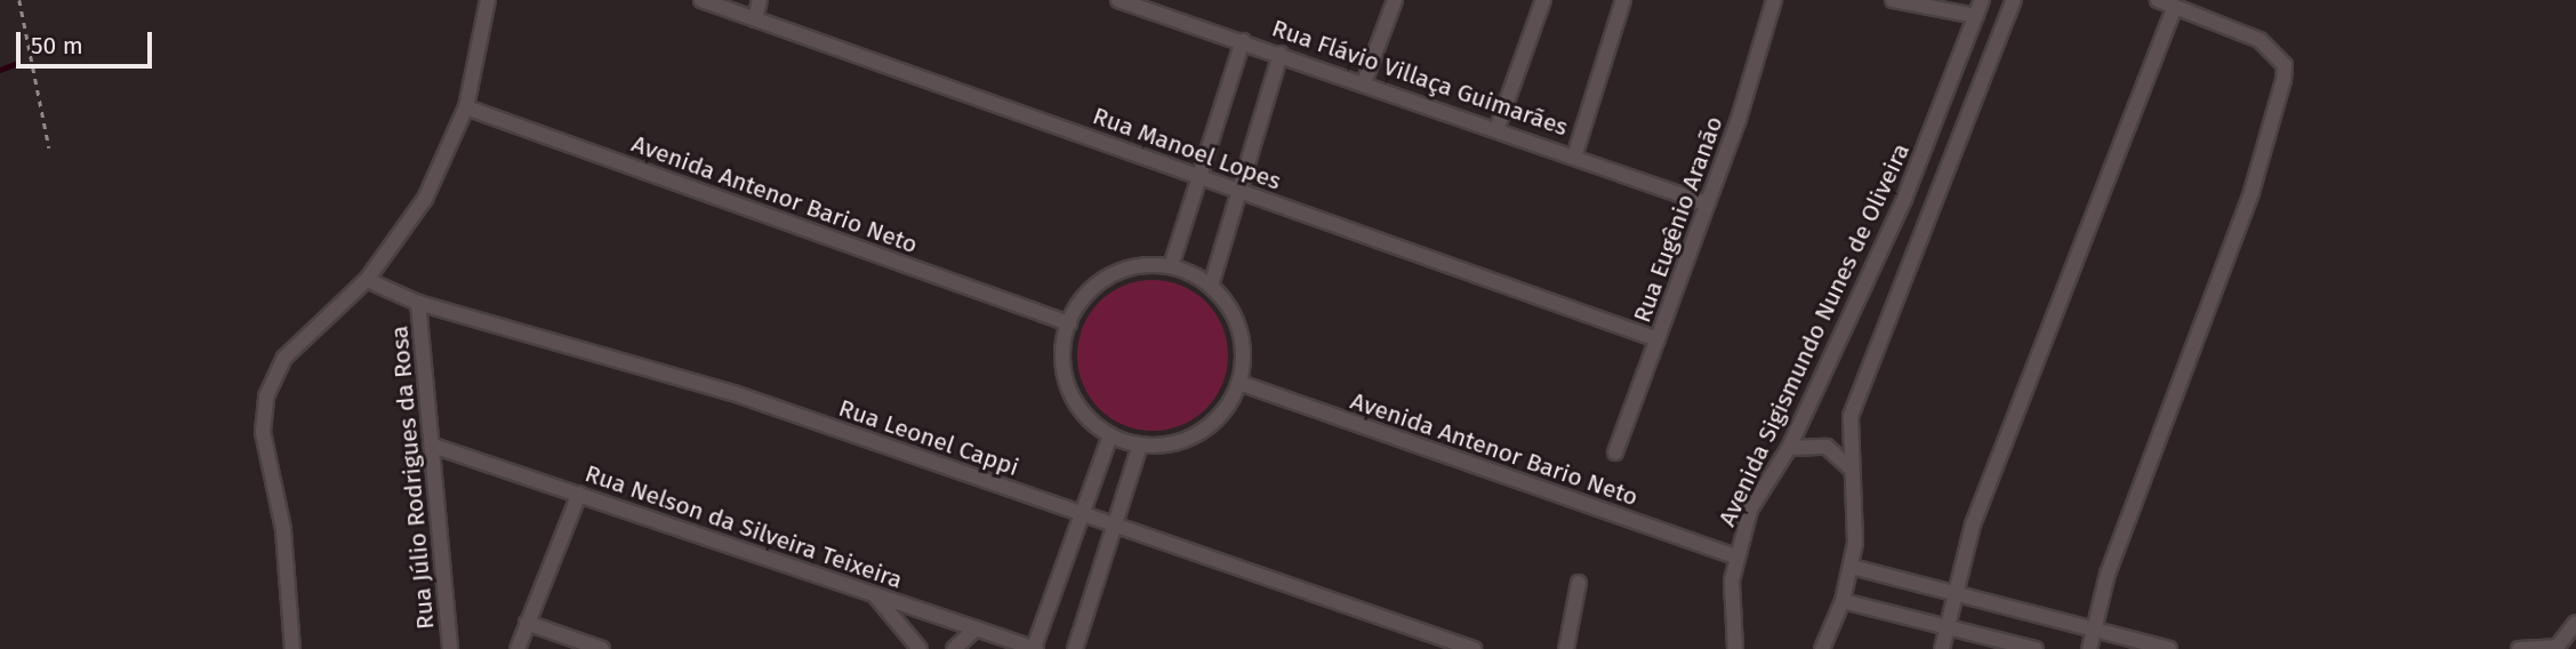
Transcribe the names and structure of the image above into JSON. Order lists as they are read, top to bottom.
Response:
{
  "streets": {
    "street": [
      "Rua Flávio Villaça Guimarães",
      "Rua Manoel Lopes",
      "Avenida Antenor Bario Neto",
      "Rua Eugênio Aranão",
      "Avenida Sigismundo Nunes de Oliveira",
      "Rua Leonel Cappi",
      "Rua Júlio Rodrigues da Rosa",
      "Rua Nelson da Silveira Teixeira"
    ]
  },
  "crossings": [
    ["Rua Flávio Villaça Guimarães", "Rua Eugênio Aranão"],
    ["Rua Manoel Lopes", "Rua Eugênio Aranão"],
    ["Avenida Antenor Bario Neto", "Avenida Sigismundo Nunes de Oliveira"],
    ["Rua Leonel Cappi", "Rua Júlio Rodrigues da Rosa"],
    ["Rua Júlio Rodrigues da Rosa", "Rua Nelson da Silveira Teixeira"]
  ],
  "scale_bar": "50 m"
}
